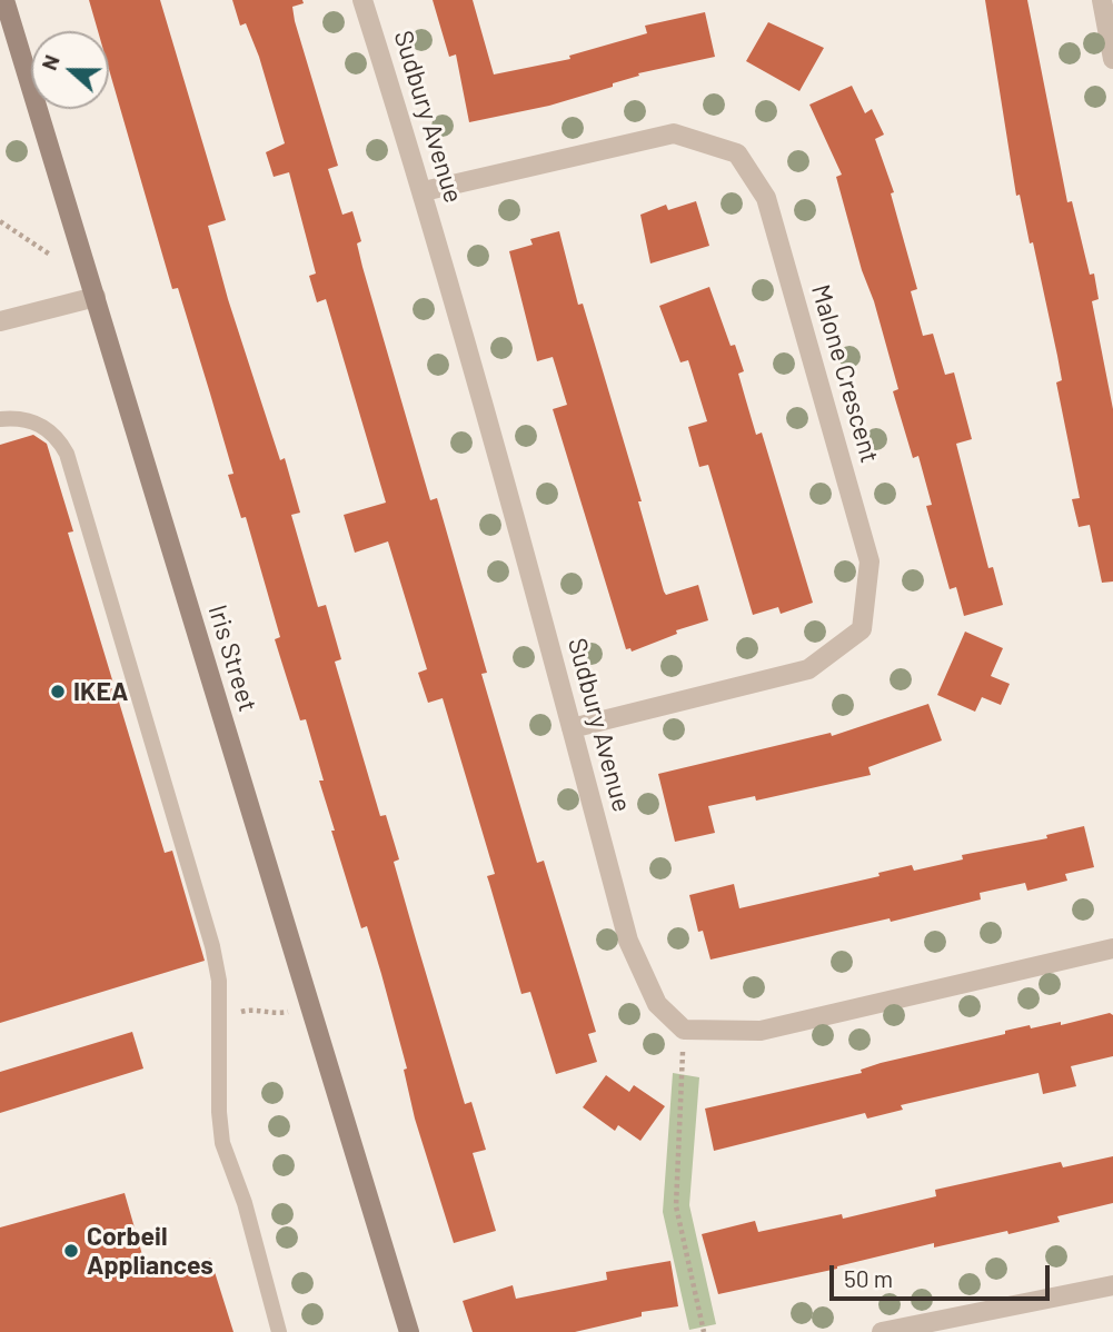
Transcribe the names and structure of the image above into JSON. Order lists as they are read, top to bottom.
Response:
{
  "streets": {
    "street": ["Sudbury Avenue", "Malone Crescent", "Iris Street"]
  },
  "crossings": [
    ["Sudbury Avenue", "Malone Crescent"]
  ],
  "places": ["IKEA", "Corbeil Appliances"],
  "scale_bar": "50 m",
  "north": "left"
}
